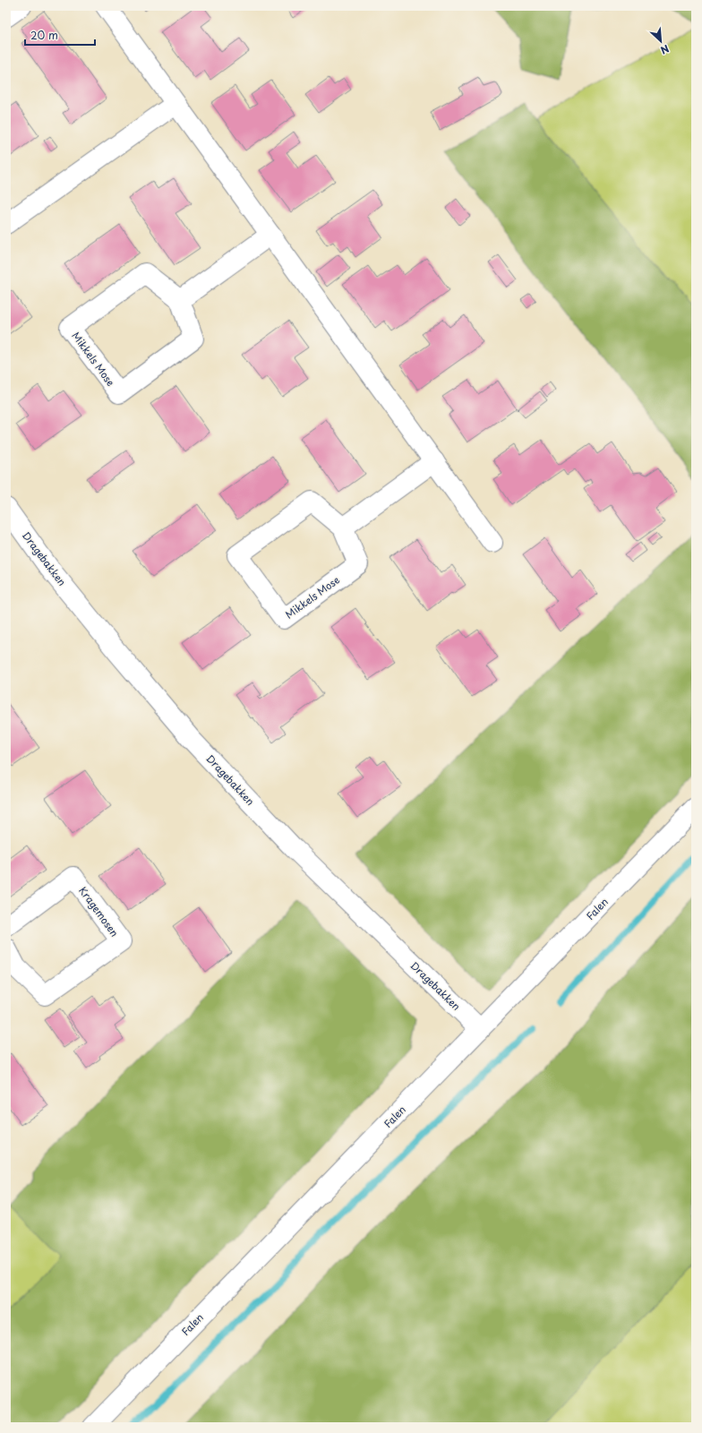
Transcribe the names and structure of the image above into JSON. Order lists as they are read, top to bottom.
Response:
{
  "streets": {
    "street": [
      "Mikkels Mose",
      "Dragebakken",
      "Falen",
      "Kragemosen"
    ]
  },
  "crossings": [
    ["Dragebakken", "Falen"]
  ],
  "scale_bar": "20 m",
  "north": "bottom right"
}
